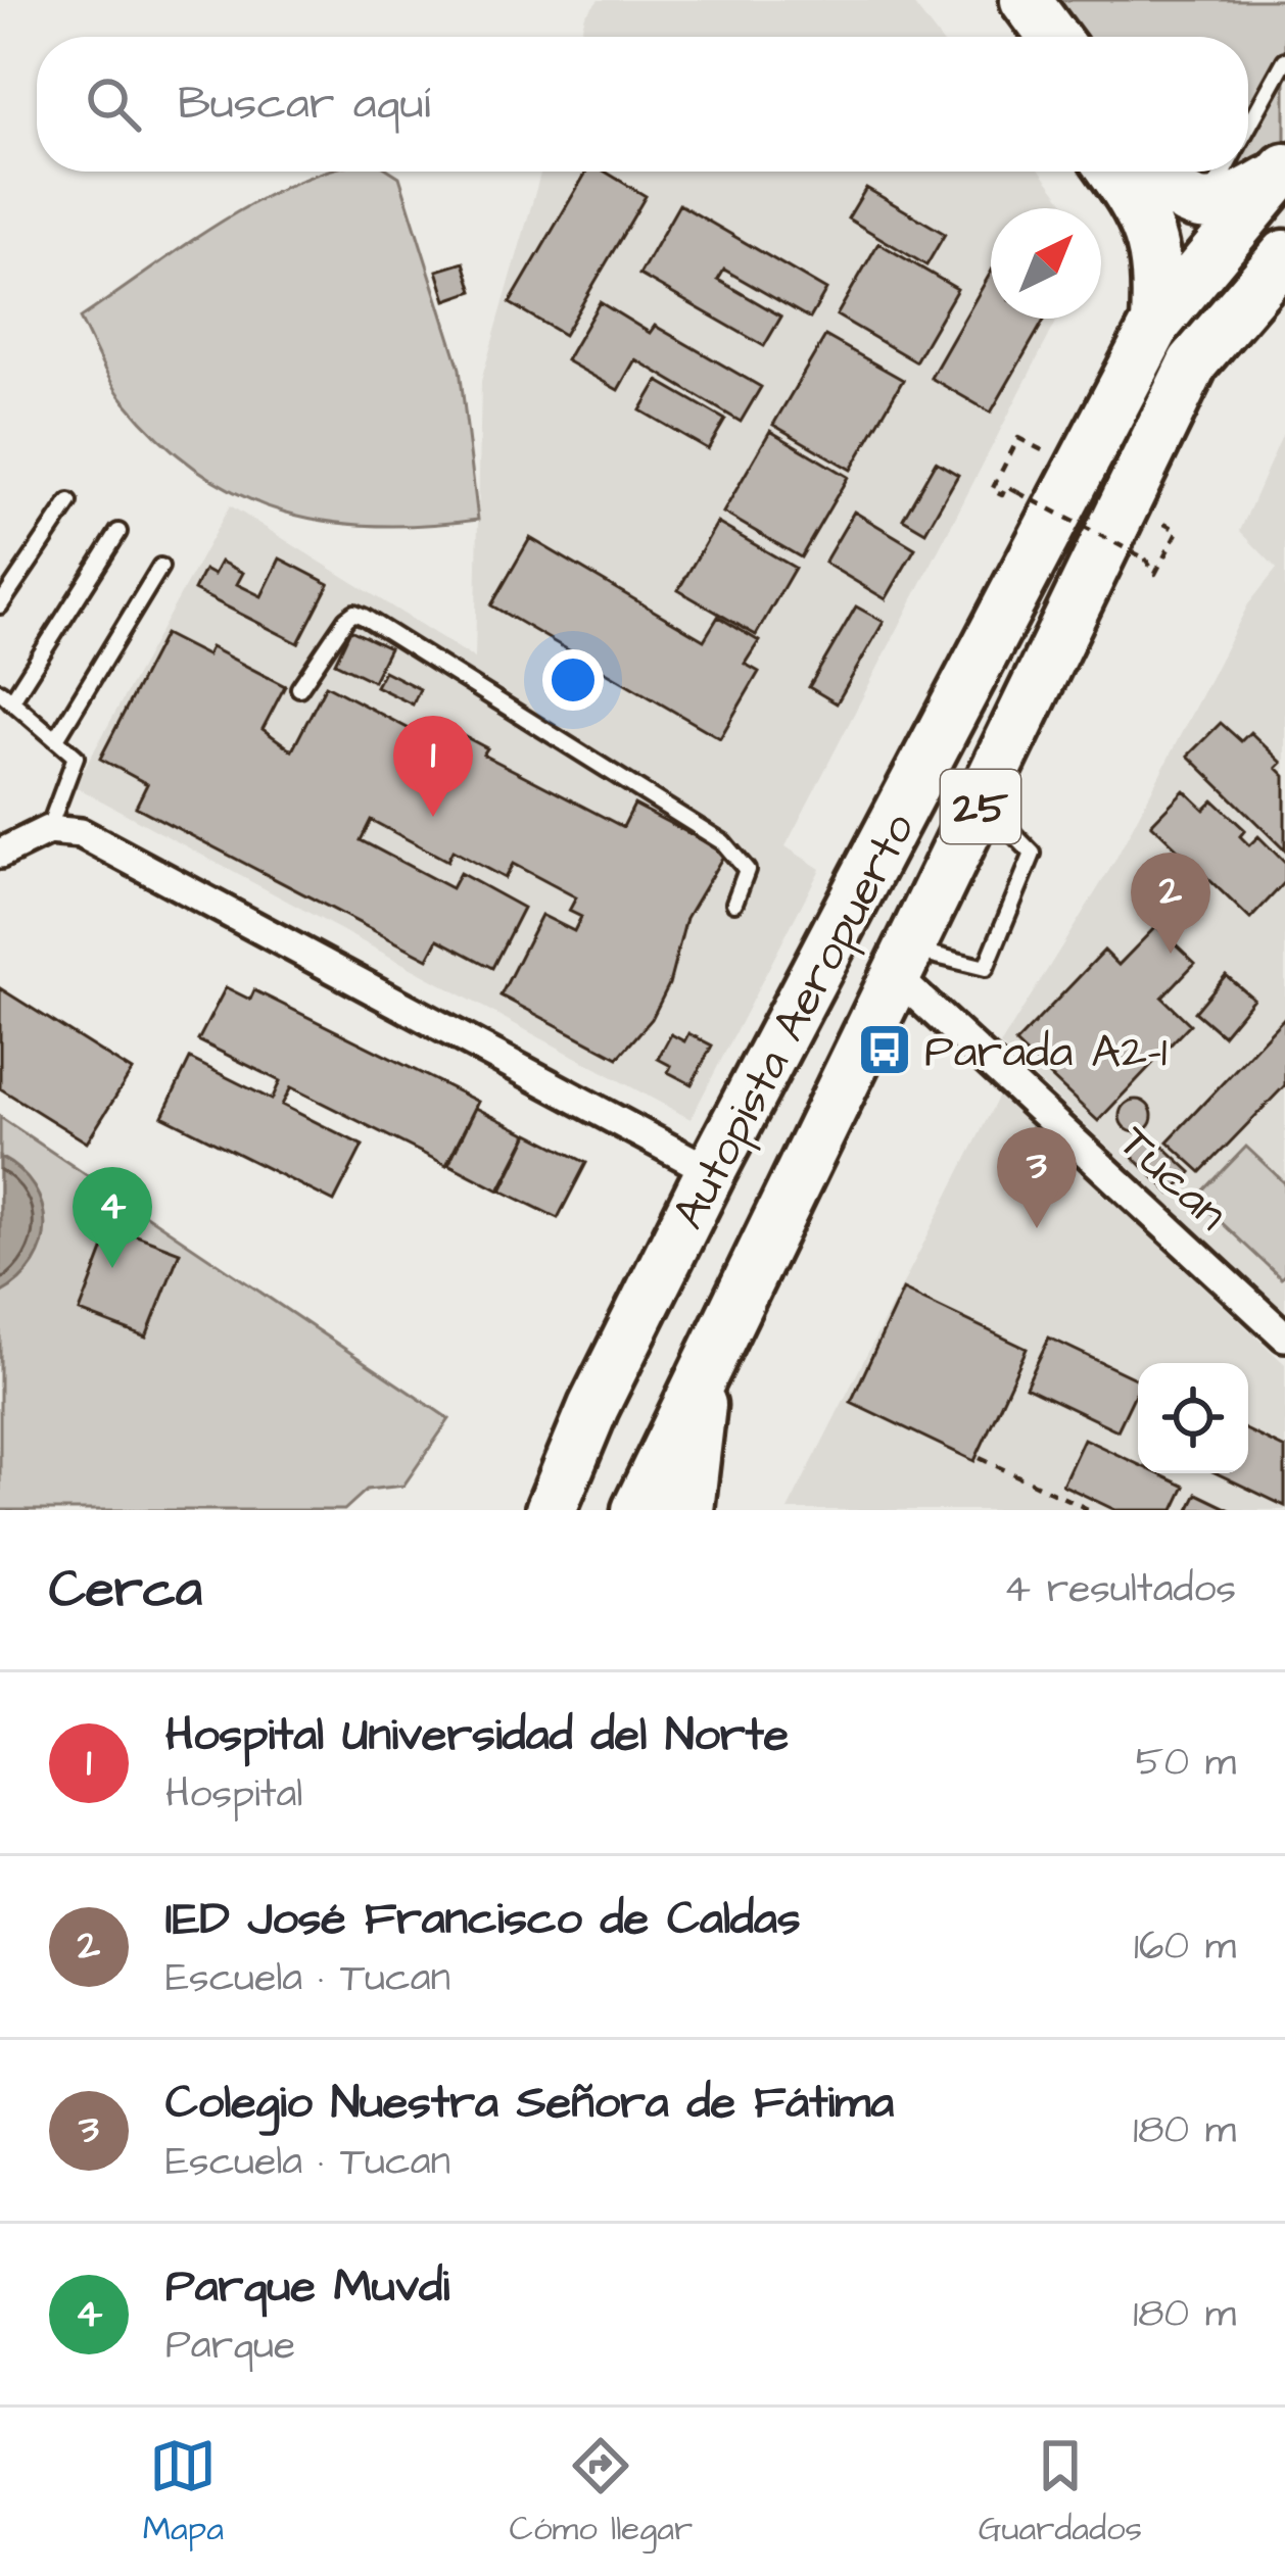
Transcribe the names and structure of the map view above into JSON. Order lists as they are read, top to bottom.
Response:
{
  "streets": {
    "highway": ["25", "Autopista Aeropuerto"],
    "street": ["Tucan"]
  },
  "crossings": [
    ["Autopista Aeropuerto", "Tucan"]
  ],
  "places": {
    "bus stop": ["Parada A2-1"]
  },
  "north": "top right",
  "page": {
    "search": "Buscar aquí",
    "pins": [
      "1",
      "2",
      "3",
      "4"
    ],
    "heading": ["Cerca", "4 resultados"],
    "list": [
      {
        "mark": "1",
        "name": "Hospital Universidad del Norte",
        "note": "Hospital",
        "value": "50 m"
      },
      {
        "mark": "2",
        "name": "IED José Francisco de Caldas",
        "note": "Escuela · Tucan",
        "value": "160 m"
      },
      {
        "mark": "3",
        "name": "Colegio Nuestra Señora de Fátima",
        "note": "Escuela · Tucan",
        "value": "180 m"
      },
      {
        "mark": "4",
        "name": "Parque Muvdi",
        "note": "Parque",
        "value": "180 m"
      }
    ],
    "nav": ["Mapa", "Cómo llegar", "Guardados"]
  }
}
